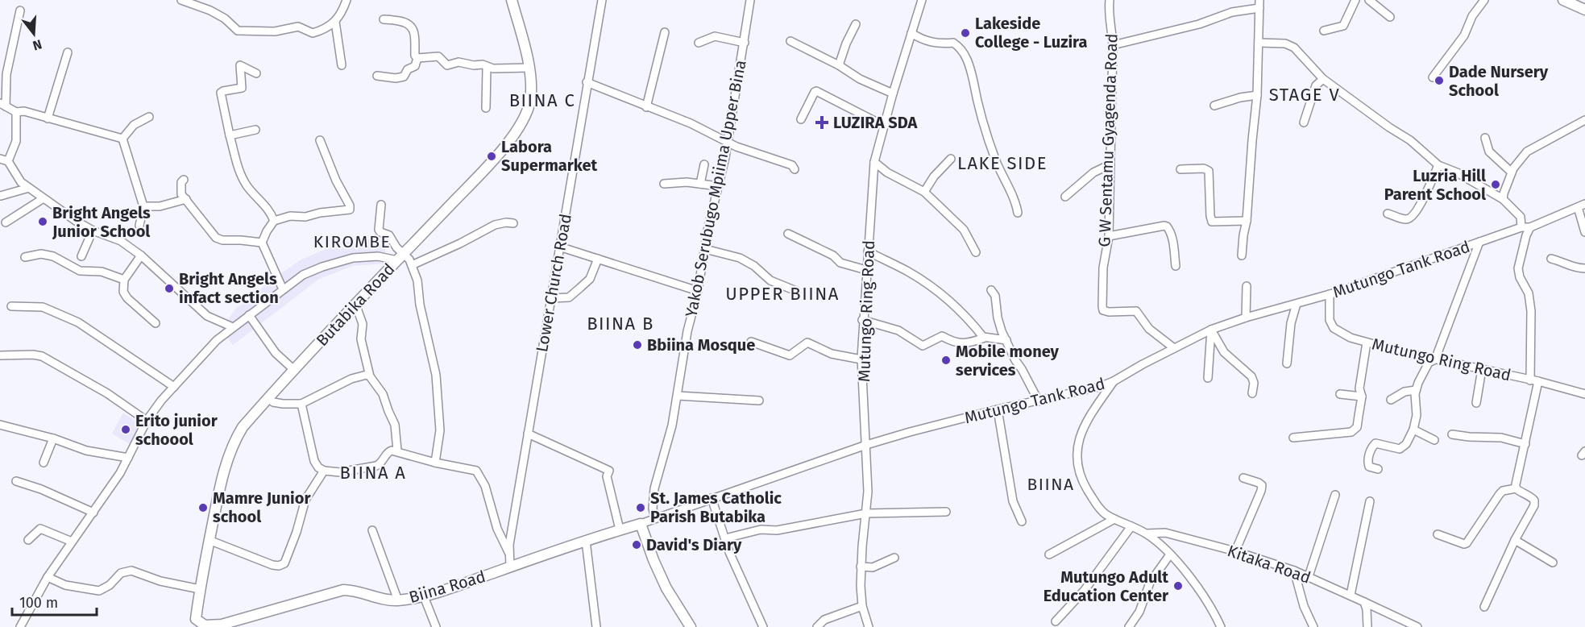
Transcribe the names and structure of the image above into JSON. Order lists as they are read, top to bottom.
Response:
{
  "streets": {
    "main road": ["Butabika Road", "Biina Road"],
    "street": [
      "G W Sentamu Gyagenda Road",
      "Yakob Serubugo Mpiima Upper Bina",
      "Mutungo Tank Road",
      "Lower Church Road",
      "Mutungo Ring Road",
      "Kitaka Road"
    ]
  },
  "crossings": [
    ["G W Sentamu Gyagenda Road", "Mutungo Tank Road"],
    ["Yakob Serubugo Mpiima Upper Bina", "Mutungo Tank Road"],
    ["Mutungo Tank Road", "Mutungo Ring Road"],
    ["Mutungo Tank Road", "Biina Road"],
    ["Lower Church Road", "Biina Road"],
    ["Butabika Road", "Biina Road"]
  ],
  "districts": [
    "STAGE V",
    "BIINA C",
    "LAKE SIDE",
    "KIROMBE",
    "UPPER BIINA",
    "BIINA B",
    "BIINA A",
    "BIINA"
  ],
  "places": {
    "other": [
      "Lakeside College - Luzira",
      "Dade Nursery School",
      "Labora Supermarket",
      "Luzria Hill Parent School",
      "Bright Angels Junior School",
      "Bright Angels infact section",
      "Bbiina Mosque",
      "Mobile money services",
      "Erito junior schoool",
      "Mamre Junior school",
      "St. James Catholic Parish Butabika",
      "David's Diary",
      "Mutungo Adult Education Center"
    ],
    "health": ["LUZIRA SDA"]
  },
  "scale_bar": "100 m",
  "north": "bottom"
}
